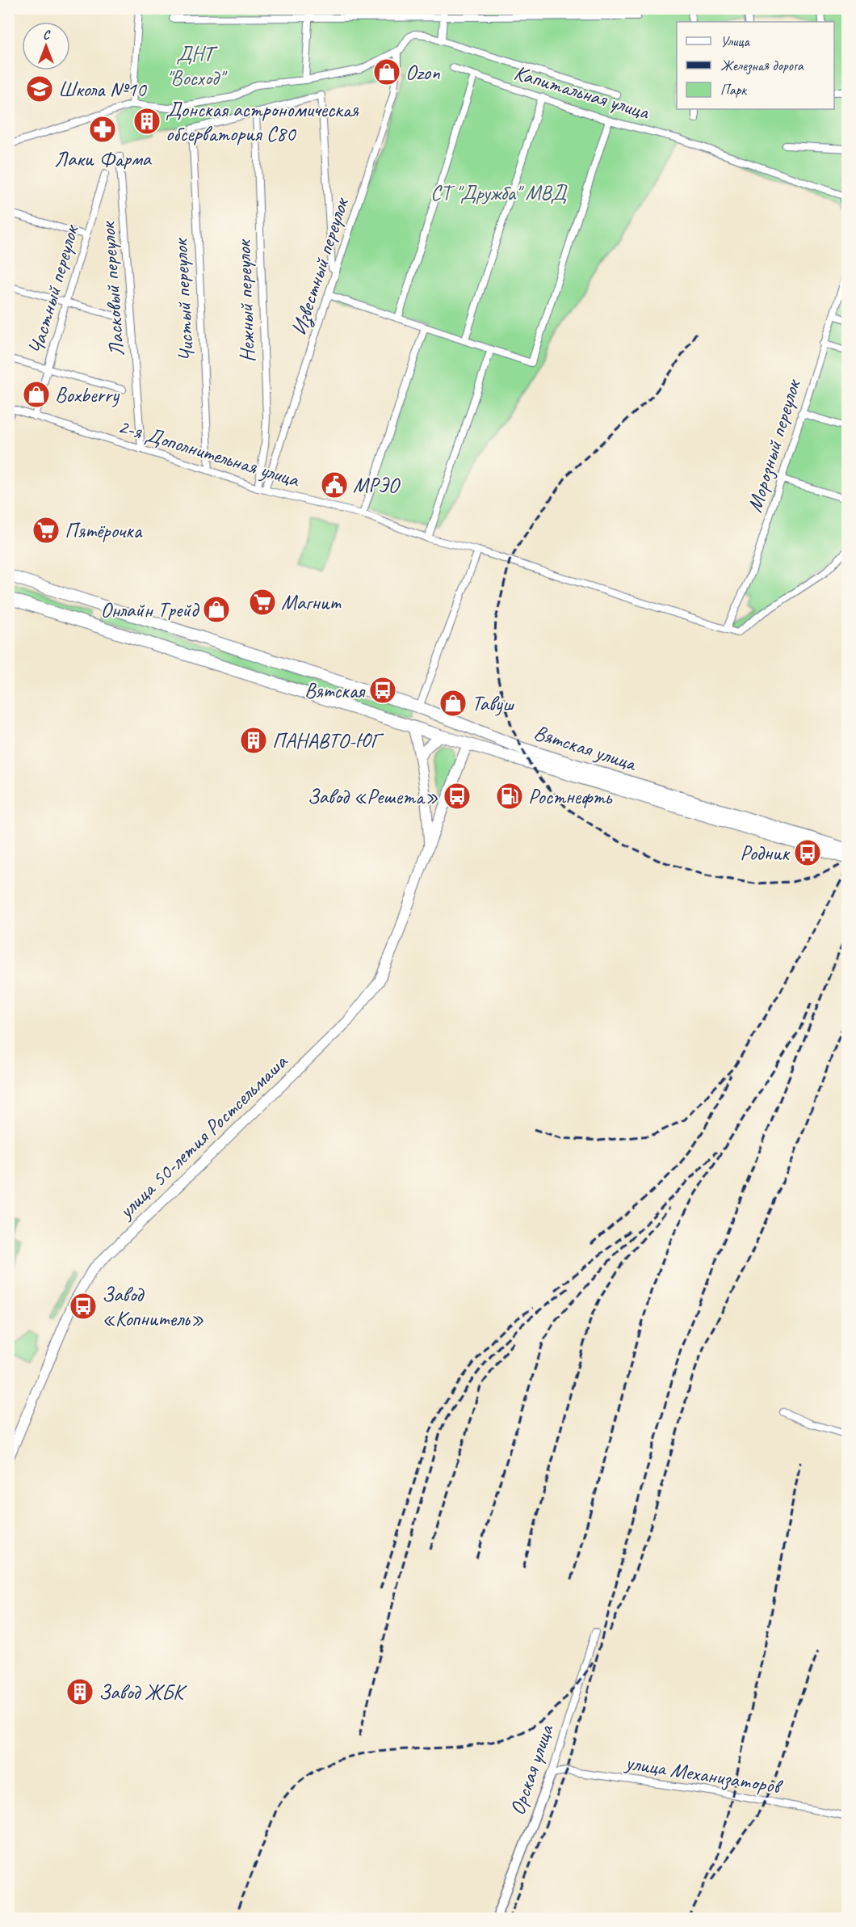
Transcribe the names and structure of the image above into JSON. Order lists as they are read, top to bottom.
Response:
{
  "streets": {
    "main road": ["Вятская улица", "улица 50-летия Ростсельмаша"],
    "street": [
      "Капитальная улица",
      "Известный переулок",
      "Ласковый переулок",
      "Частный переулок",
      "Чистый переулок",
      "Нежный переулок",
      "Морозный переулок",
      "2-я Дополнительная улица",
      "Орская улица",
      "улица Механизаторов"
    ]
  },
  "crossings": [
    ["Известный переулок", "Нежный переулок"],
    ["Известный переулок", "2-я Дополнительная улица"],
    ["Ласковый переулок", "2-я Дополнительная улица"],
    ["Частный переулок", "2-я Дополнительная улица"],
    ["Чистый переулок", "Нежный переулок"],
    ["Чистый переулок", "2-я Дополнительная улица"],
    ["Нежный переулок", "2-я Дополнительная улица"],
    ["Морозный переулок", "2-я Дополнительная улица"],
    ["Вятская улица", "улица 50-летия Ростсельмаша"],
    ["Орская улица", "улица Механизаторов"]
  ],
  "parks": ["ДНТ \"Восход\"", "СТ \"Дружба\" МВД"],
  "places": {
    "shop": [
      "Ozon",
      "Boxberry",
      "Онлайн Трейд",
      "Тавуш"
    ],
    "school or university": ["Школа №10"],
    "building": ["Донская астрономическая обсерватория C80", "ПАНАВТО-ЮГ", "Завод ЖБК"],
    "pharmacy": ["Лаки Фарма"],
    "public building": ["МРЭО"],
    "supermarket": ["Пятёрочка", "Магнит"],
    "bus stop": [
      "Вятская",
      "Завод «Решета»",
      "Родник",
      "Завод «Копнитель»"
    ],
    "fuel station": ["Ростнефть"]
  },
  "legend": ["Улица", "Железная дорога", "Парк"],
  "north": "top"
}
